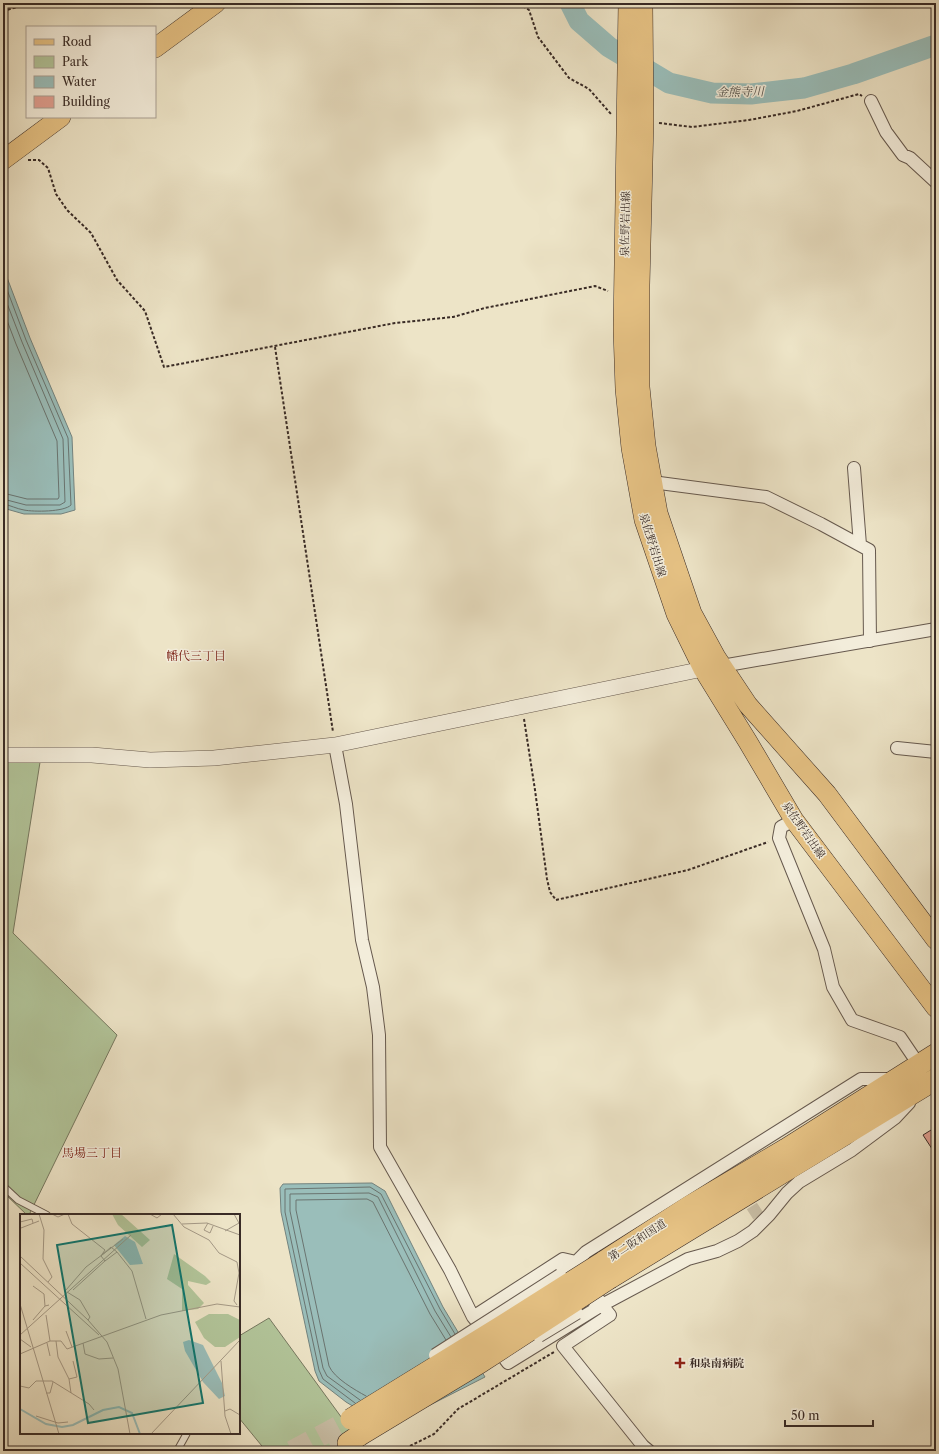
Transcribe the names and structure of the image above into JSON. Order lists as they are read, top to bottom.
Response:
{
  "streets": {
    "highway": ["第二阪和国道"],
    "main road": ["泉佐野岩出線"]
  },
  "districts": ["幡代三丁目", "馬場三丁目"],
  "water": ["金熊寺川"],
  "places": {
    "health": ["和泉南病院"]
  },
  "legend": [
    "Road",
    "Park",
    "Water",
    "Building"
  ],
  "scale_bar": "50 m"
}
